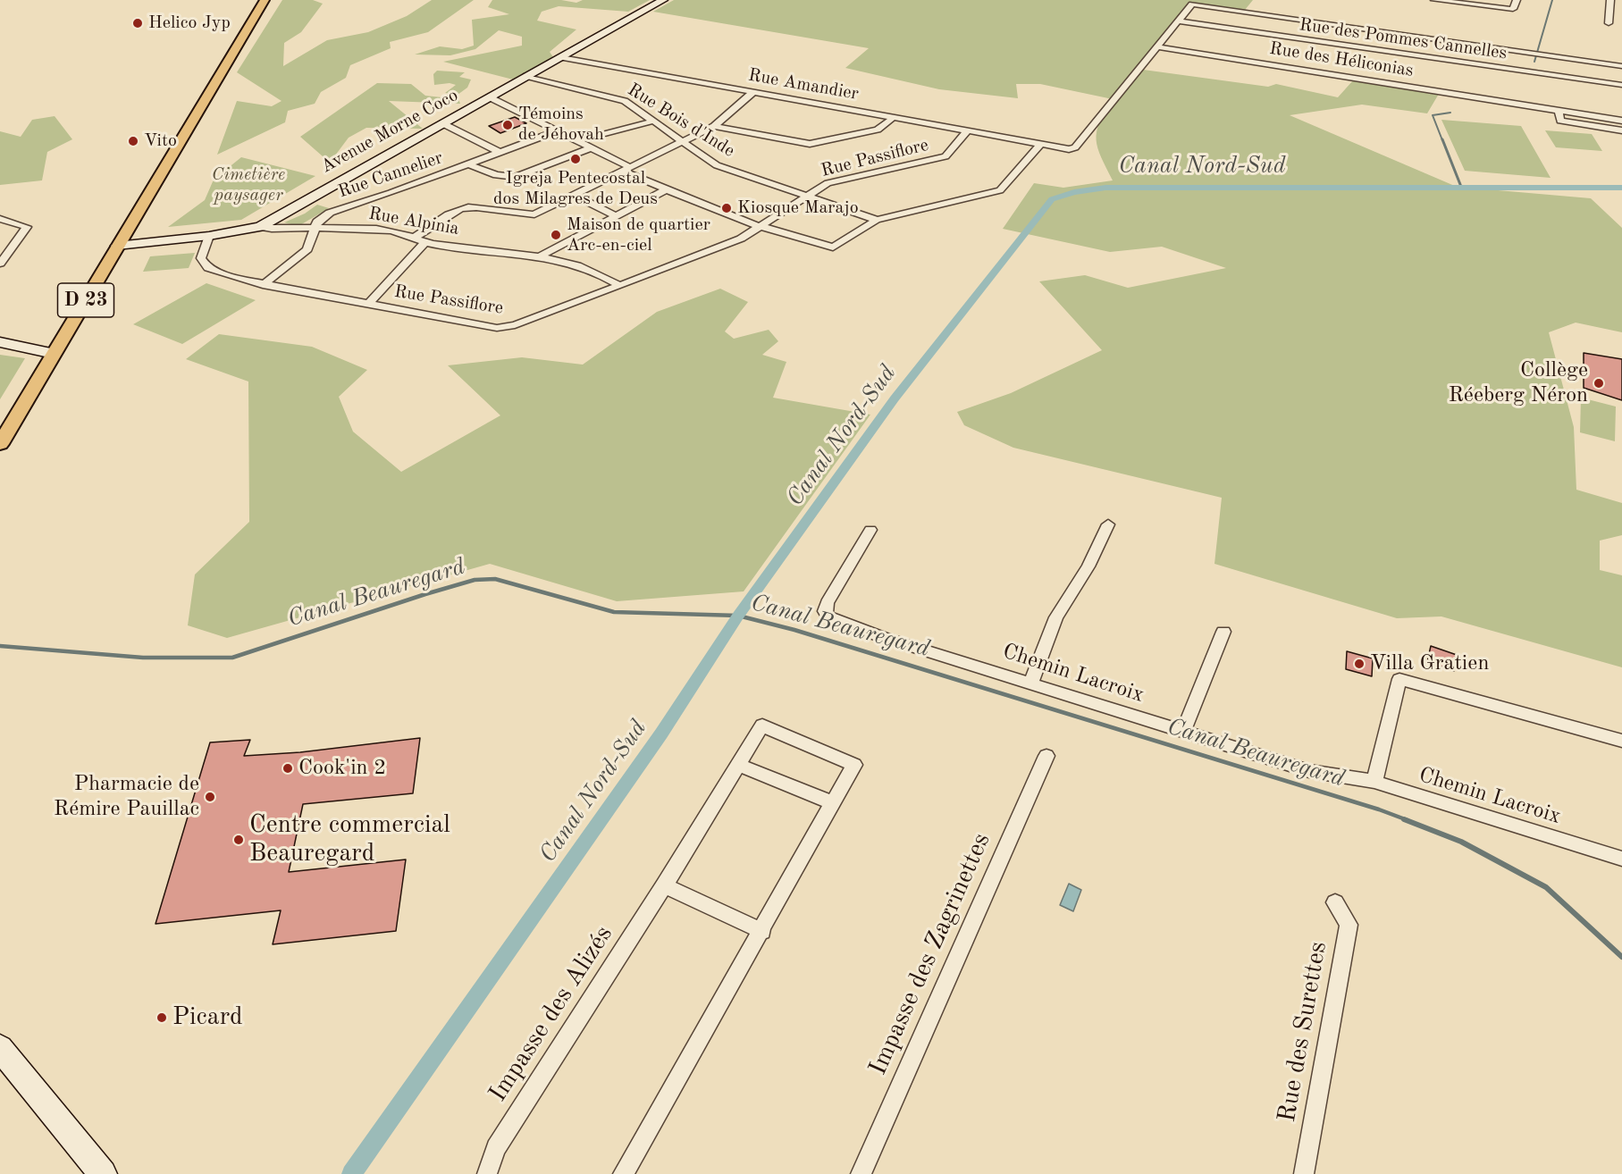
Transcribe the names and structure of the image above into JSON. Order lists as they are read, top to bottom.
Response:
{
  "streets": {
    "main road": ["D 23"],
    "street": [
      "Rue des Pommes Cannelles",
      "Rue des Héliconias",
      "Rue Amandier",
      "Rue Bois d'Inde",
      "Avenue Morne Coco",
      "Rue Passiflore",
      "Rue Cannelier",
      "Rue Alpinia",
      "Chemin Lacroix",
      "Impasse des Zagrinettes",
      "Impasse des Alizés",
      "Rue des Surettes"
    ]
  },
  "crossings": [
    ["Rue des Héliconias", "Rue Amandier"],
    ["Rue Amandier", "Avenue Morne Coco"],
    ["Rue Amandier", "Rue Passiflore"],
    ["Rue Bois d'Inde", "Avenue Morne Coco"],
    ["Rue Bois d'Inde", "Rue Passiflore"],
    ["Avenue Morne Coco", "Rue Passiflore"],
    ["Avenue Morne Coco", "Rue Alpinia"],
    ["Avenue Morne Coco", "D 23"],
    ["Rue Passiflore", "Rue Cannelier"],
    ["Rue Passiflore", "Rue Alpinia"],
    ["Rue Cannelier", "Rue Alpinia"]
  ],
  "water": ["Canal Nord-Sud", "Canal Beauregard"],
  "parks": ["Cimetière paysager"],
  "places": [
    "Helico Jyp",
    "Témoins de Jéhovah",
    "Vito",
    "Igreja Pentecostal dos Milagres de Deus",
    "Kiosque Marajo",
    "Maison de quartier Arc-en-ciel",
    "Collège Réeberg Néron",
    "Villa Gratien",
    "Cook'in 2",
    "Pharmacie de Rémire Pauillac",
    "Centre commercial Beauregard",
    "Picard"
  ]
}
